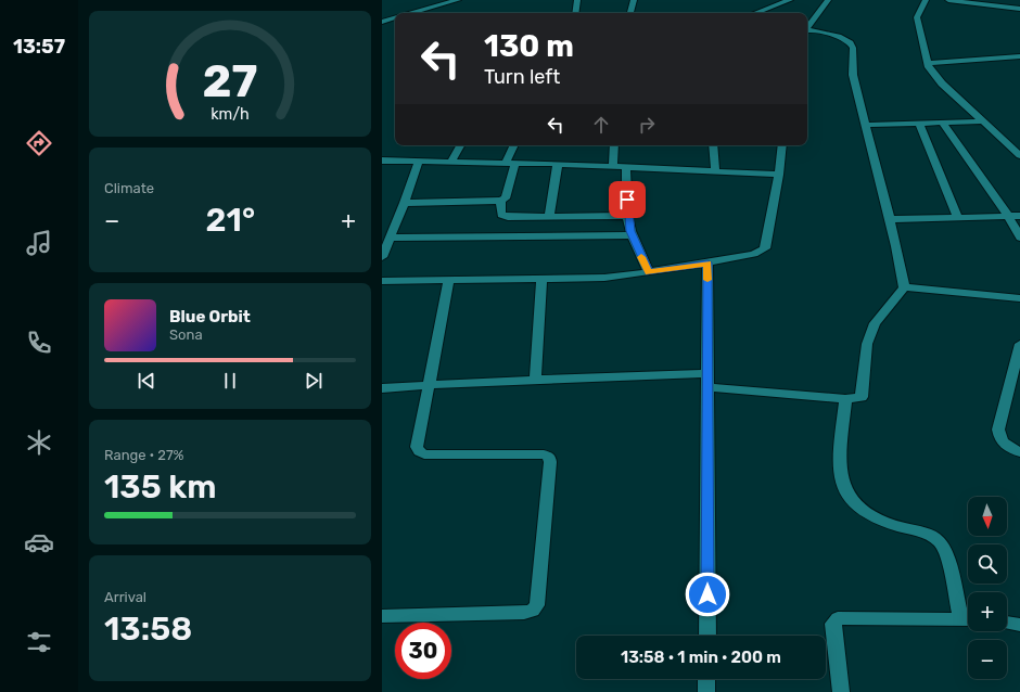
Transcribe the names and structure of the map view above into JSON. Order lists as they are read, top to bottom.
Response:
{
  "north": "bottom",
  "page": {
    "tabs": "13:57",
    "turn": ["130 m", "Turn left"],
    "tile": [
      "Climate",
      ["Range · 27%", "135 km"],
      ["Arrival", "13:58"]
    ],
    "heat": ["−", "21°", "+"],
    "song": ["Blue Orbit", "Sona"],
    "map_buttons": ["+", "−"],
    "limit": "30",
    "trip": "13:58 · 1 min · 200 m",
    "gauge": ["27", "km/h"]
  }
}
